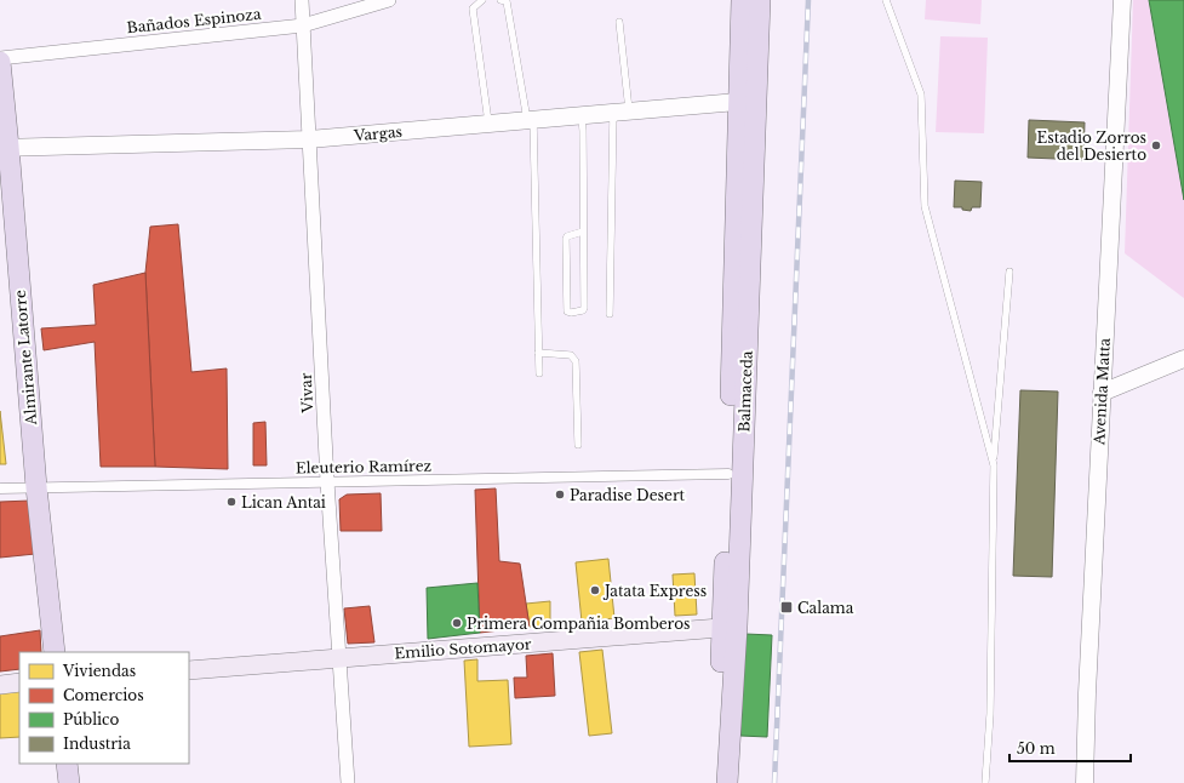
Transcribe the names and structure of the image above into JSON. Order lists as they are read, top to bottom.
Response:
{
  "streets": {
    "main road": ["Almirante Latorre", "Balmaceda", "Emilio Sotomayor"],
    "street": [
      "Bañados Espinoza",
      "Vargas",
      "Avenida Matta",
      "Vivar",
      "Eleuterio Ramírez"
    ]
  },
  "crossings": [
    ["Bañados Espinoza", "Almirante Latorre"],
    ["Bañados Espinoza", "Vivar"],
    ["Vargas", "Almirante Latorre"],
    ["Vargas", "Balmaceda"],
    ["Vargas", "Vivar"],
    ["Almirante Latorre", "Eleuterio Ramírez"],
    ["Balmaceda", "Eleuterio Ramírez"],
    ["Balmaceda", "Emilio Sotomayor"],
    ["Vivar", "Eleuterio Ramírez"],
    ["Vivar", "Emilio Sotomayor"]
  ],
  "places": {
    "other": [
      "Estadio Zorros del Desierto",
      "Paradise Desert",
      "Lican Antai",
      "Jatata Express",
      "Primera Compañia Bomberos"
    ],
    "transit": ["Calama"]
  },
  "legend": [
    "Viviendas",
    "Comercios",
    "Público",
    "Industria"
  ],
  "scale_bar": "50 m"
}
